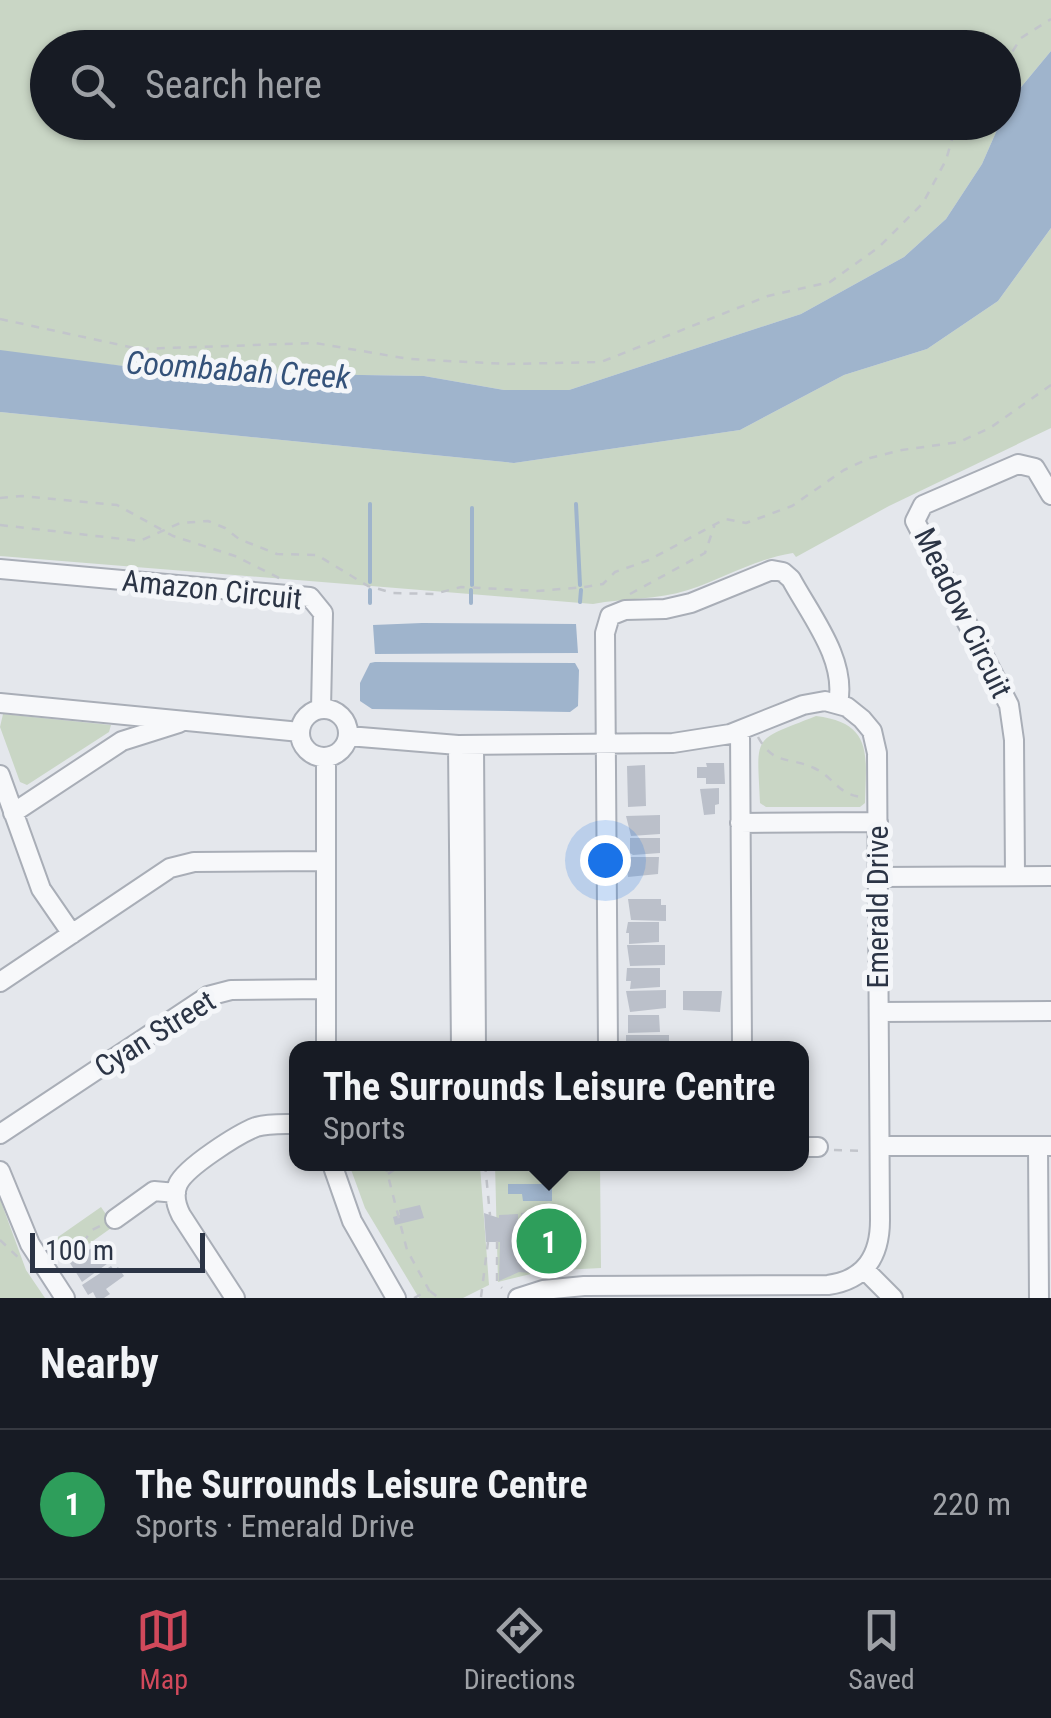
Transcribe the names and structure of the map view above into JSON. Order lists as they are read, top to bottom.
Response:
{
  "streets": {
    "street": [
      "Amazon Circuit",
      "Meadow Circuit",
      "Emerald Drive",
      "Cyan Street"
    ]
  },
  "water": ["Coombabah Creek"],
  "scale_bar": "100 m",
  "page": {
    "search": "Search here",
    "popup": ["The Surrounds Leisure Centre", "Sports"],
    "pins": "1",
    "scale": "100 m",
    "heading": "Nearby",
    "list": [
      {
        "mark": "1",
        "name": "The Surrounds Leisure Centre",
        "note": "Sports · Emerald Drive",
        "value": "220 m"
      }
    ],
    "nav": ["Map", "Directions", "Saved"]
  }
}
